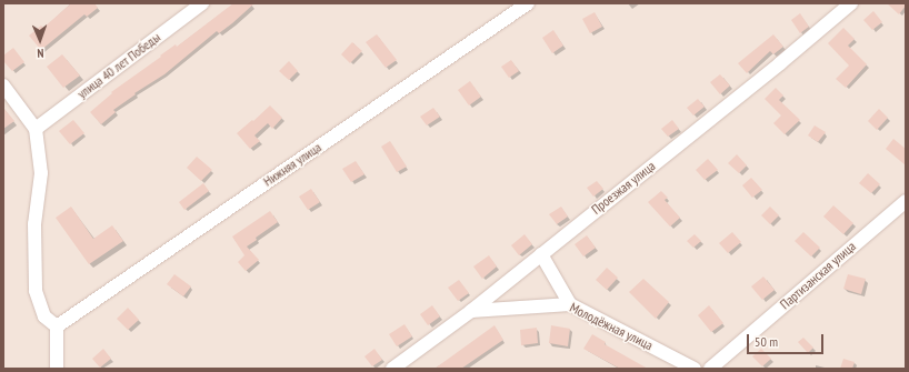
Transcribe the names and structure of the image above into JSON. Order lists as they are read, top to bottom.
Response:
{
  "streets": {
    "street": [
      "улица 40 лет Победы",
      "Нижняя улица",
      "Проезжая улица",
      "Партизанская улица",
      "Молодёжная улица"
    ]
  },
  "crossings": [
    ["Проезжая улица", "Молодёжная улица"]
  ],
  "scale_bar": "50 m",
  "north": "bottom"
}
